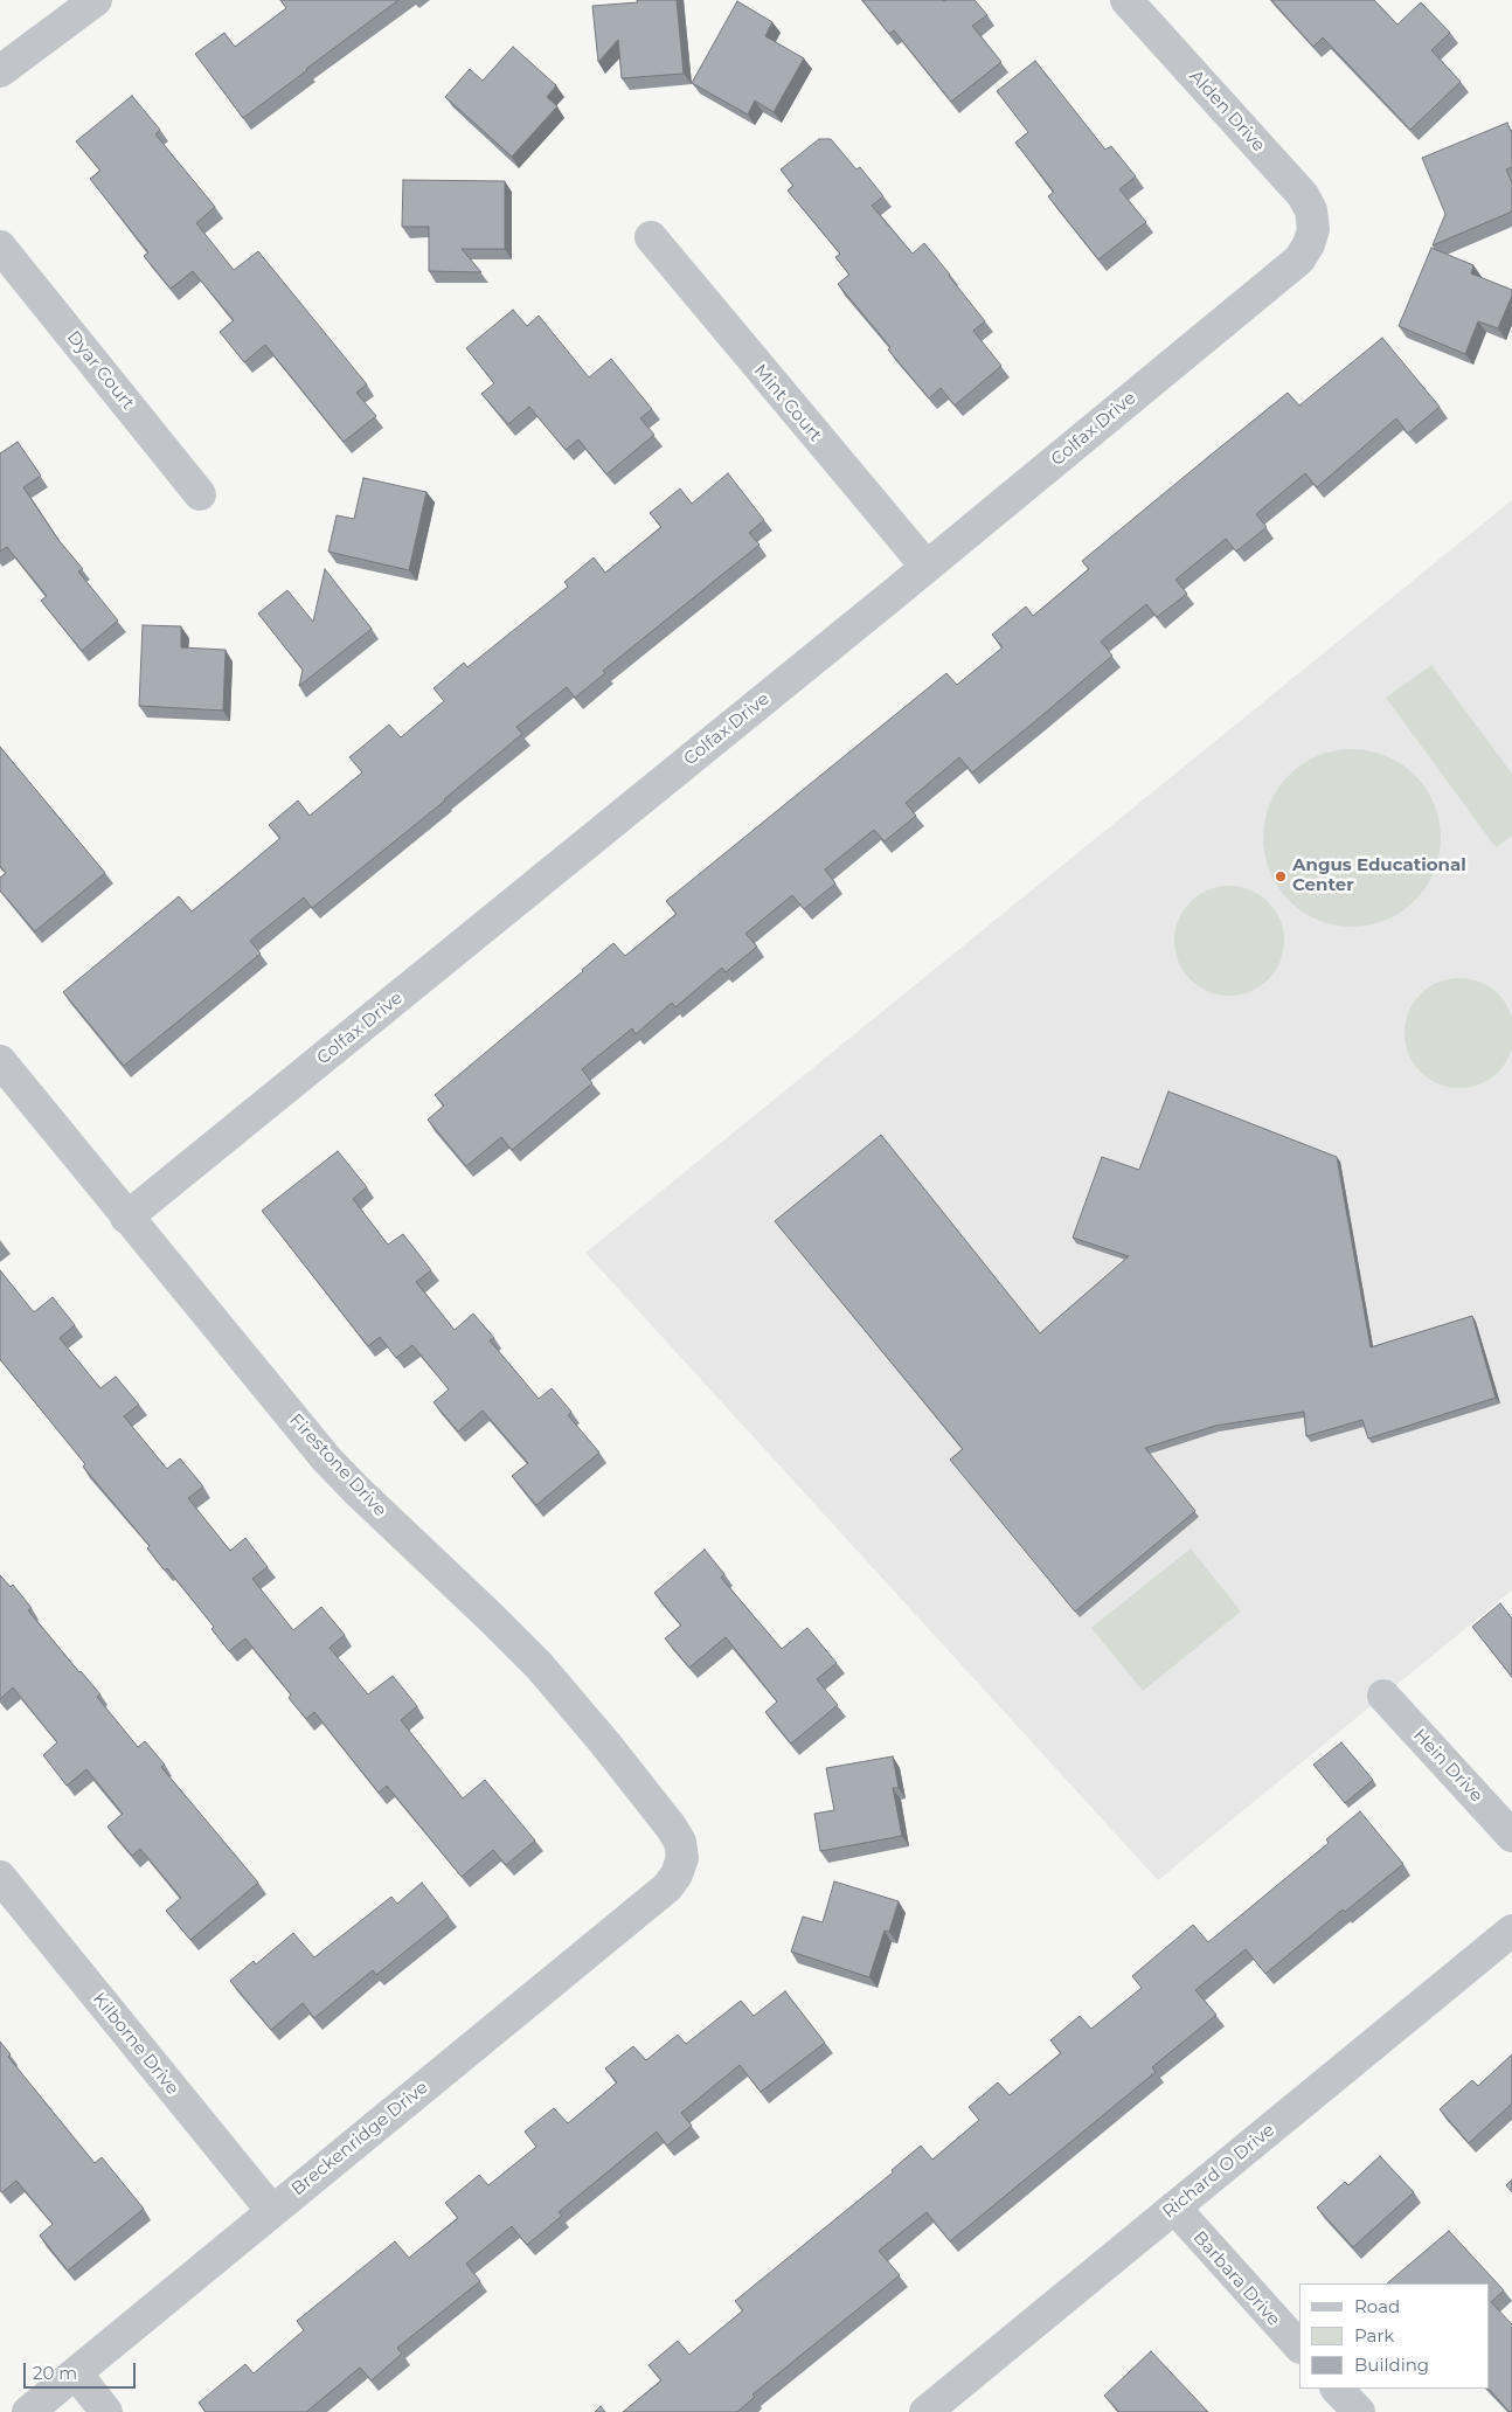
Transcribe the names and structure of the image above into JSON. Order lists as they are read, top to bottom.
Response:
{
  "streets": {
    "street": [
      "Alden Drive",
      "Dyar Court",
      "Mint Court",
      "Colfax Drive",
      "Firestone Drive",
      "Hein Drive",
      "Kilborne Drive",
      "Breckenridge Drive",
      "Richard O Drive",
      "Barbara Drive"
    ]
  },
  "crossings": [
    ["Alden Drive", "Colfax Drive"],
    ["Mint Court", "Colfax Drive"],
    ["Colfax Drive", "Firestone Drive"],
    ["Firestone Drive", "Breckenridge Drive"],
    ["Kilborne Drive", "Breckenridge Drive"],
    ["Richard O Drive", "Barbara Drive"]
  ],
  "places": ["Angus Educational Center"],
  "legend": ["Road", "Park", "Building"],
  "scale_bar": "20 m"
}
